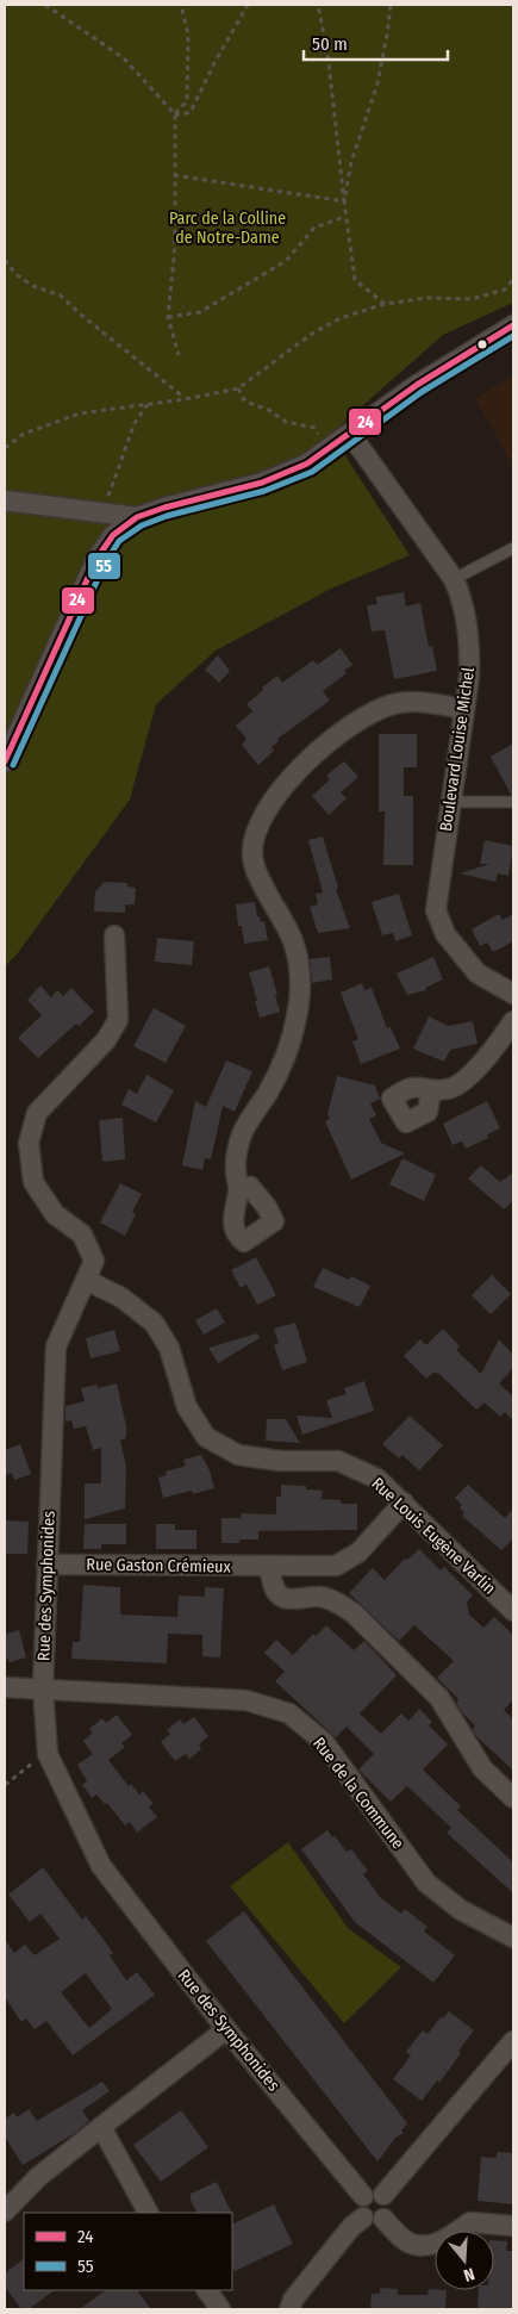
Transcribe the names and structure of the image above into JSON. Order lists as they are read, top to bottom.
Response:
{
  "streets": {
    "street": [
      "Boulevard Louise Michel",
      "Rue Louis Eugène Varlin",
      "Rue Gaston Crémieux",
      "Rue des Symphonides",
      "Rue de la Commune"
    ]
  },
  "crossings": [
    ["Rue Louis Eugène Varlin", "Rue Gaston Crémieux"],
    ["Rue Louis Eugène Varlin", "Rue des Symphonides"],
    ["Rue Gaston Crémieux", "Rue des Symphonides"],
    ["Rue des Symphonides", "Rue de la Commune"]
  ],
  "parks": ["Parc de la Colline de Notre-Dame"],
  "lines": ["transit line 24", "transit line 55"],
  "legend": ["24", "55"],
  "scale_bar": "50 m",
  "north": "bottom"
}
